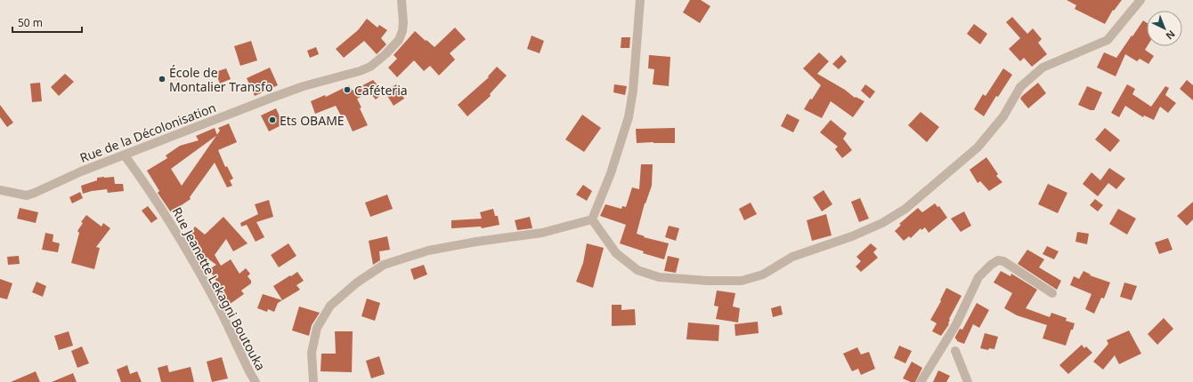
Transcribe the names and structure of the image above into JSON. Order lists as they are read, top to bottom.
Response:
{
  "streets": {
    "street": ["Rue de la Décolonisation", "Rue Jeanette Lekagni Boutouka"]
  },
  "crossings": [
    ["Rue de la Décolonisation", "Rue Jeanette Lekagni Boutouka"]
  ],
  "places": ["École de Montalier Transfo", "Caféteria", "Ets OBAME"],
  "scale_bar": "50 m",
  "north": "bottom right"
}
